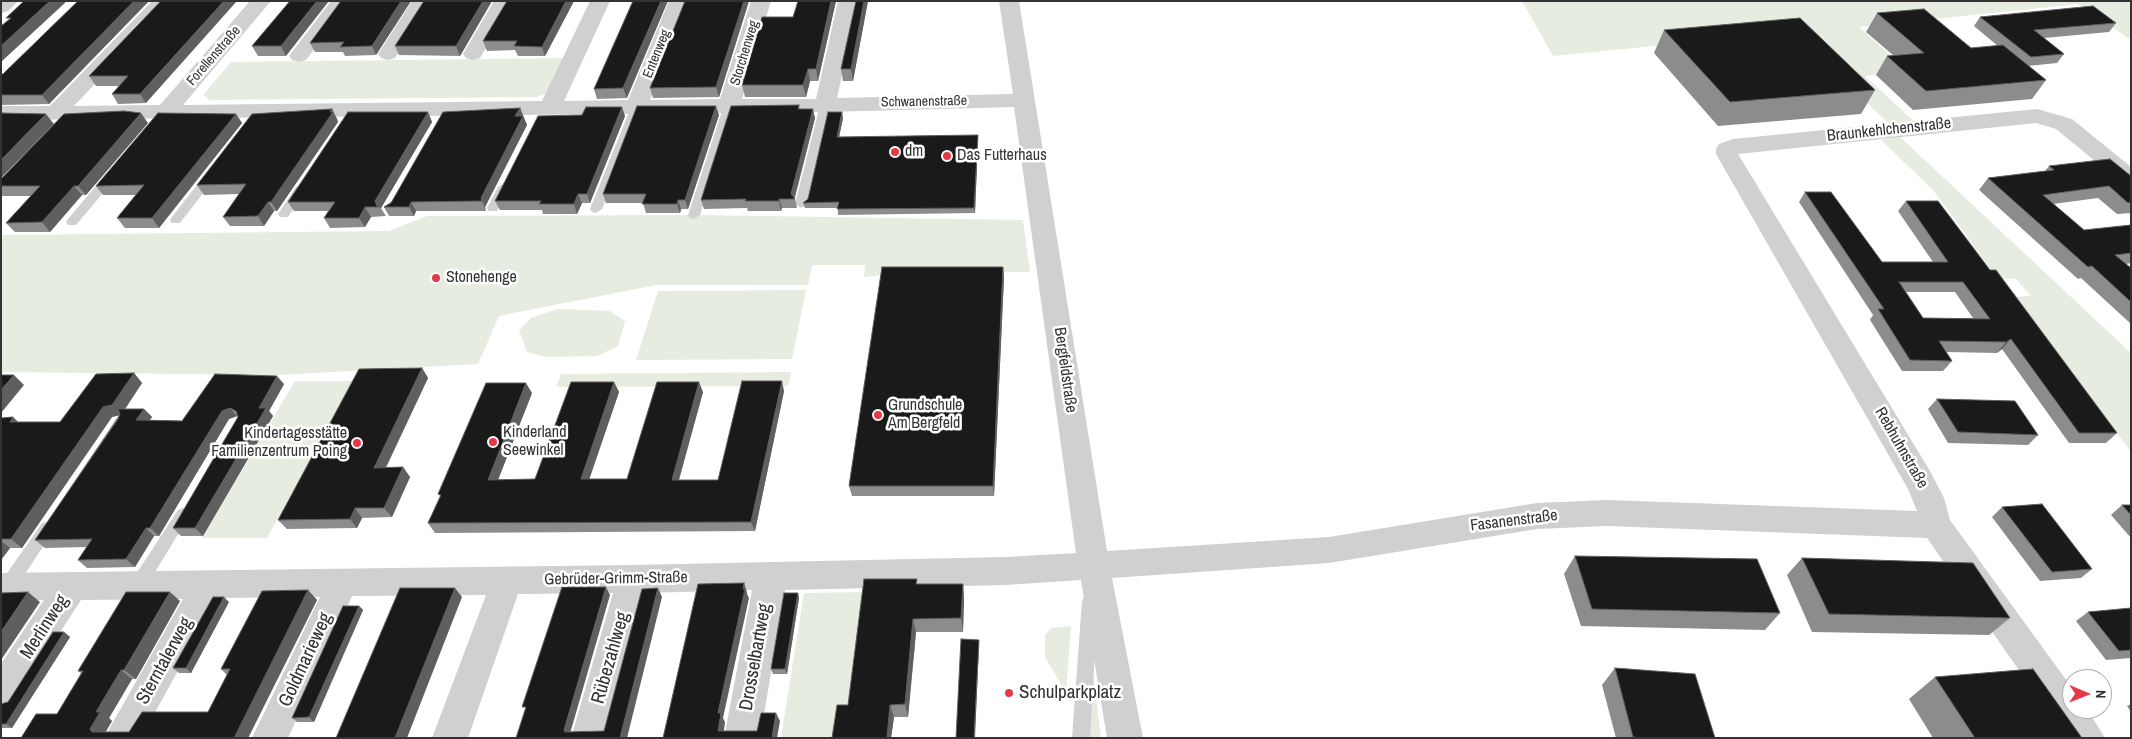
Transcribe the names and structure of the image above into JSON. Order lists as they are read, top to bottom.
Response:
{
  "streets": {
    "street": [
      "Storchenweg",
      "Entenweg",
      "Forellenstraße",
      "Schwanenstraße",
      "Braunkehlchenstraße",
      "Bergfeldstraße",
      "Rebhuhnstraße",
      "Fasanenstraße",
      "Gebrüder-Grimm-Straße",
      "Merlinweg",
      "Drosselbartweg",
      "Rübezahlweg",
      "Goldmarieweg",
      "Sterntalerweg"
    ]
  },
  "crossings": [
    ["Storchenweg", "Schwanenstraße"],
    ["Entenweg", "Schwanenstraße"],
    ["Forellenstraße", "Schwanenstraße"],
    ["Schwanenstraße", "Bergfeldstraße"],
    ["Braunkehlchenstraße", "Rebhuhnstraße"],
    ["Bergfeldstraße", "Fasanenstraße"],
    ["Bergfeldstraße", "Gebrüder-Grimm-Straße"],
    ["Rebhuhnstraße", "Fasanenstraße"],
    ["Fasanenstraße", "Gebrüder-Grimm-Straße"],
    ["Gebrüder-Grimm-Straße", "Merlinweg"],
    ["Gebrüder-Grimm-Straße", "Drosselbartweg"],
    ["Gebrüder-Grimm-Straße", "Rübezahlweg"],
    ["Gebrüder-Grimm-Straße", "Goldmarieweg"],
    ["Gebrüder-Grimm-Straße", "Sterntalerweg"]
  ],
  "places": [
    "dm",
    "Das Futterhaus",
    "Stonehenge",
    "Grundschule Am Bergfeld",
    "Kinderland Seewinkel",
    "Kindertagesstätte Familienzentrum Poing",
    "Schulparkplatz"
  ],
  "north": "right"
}
